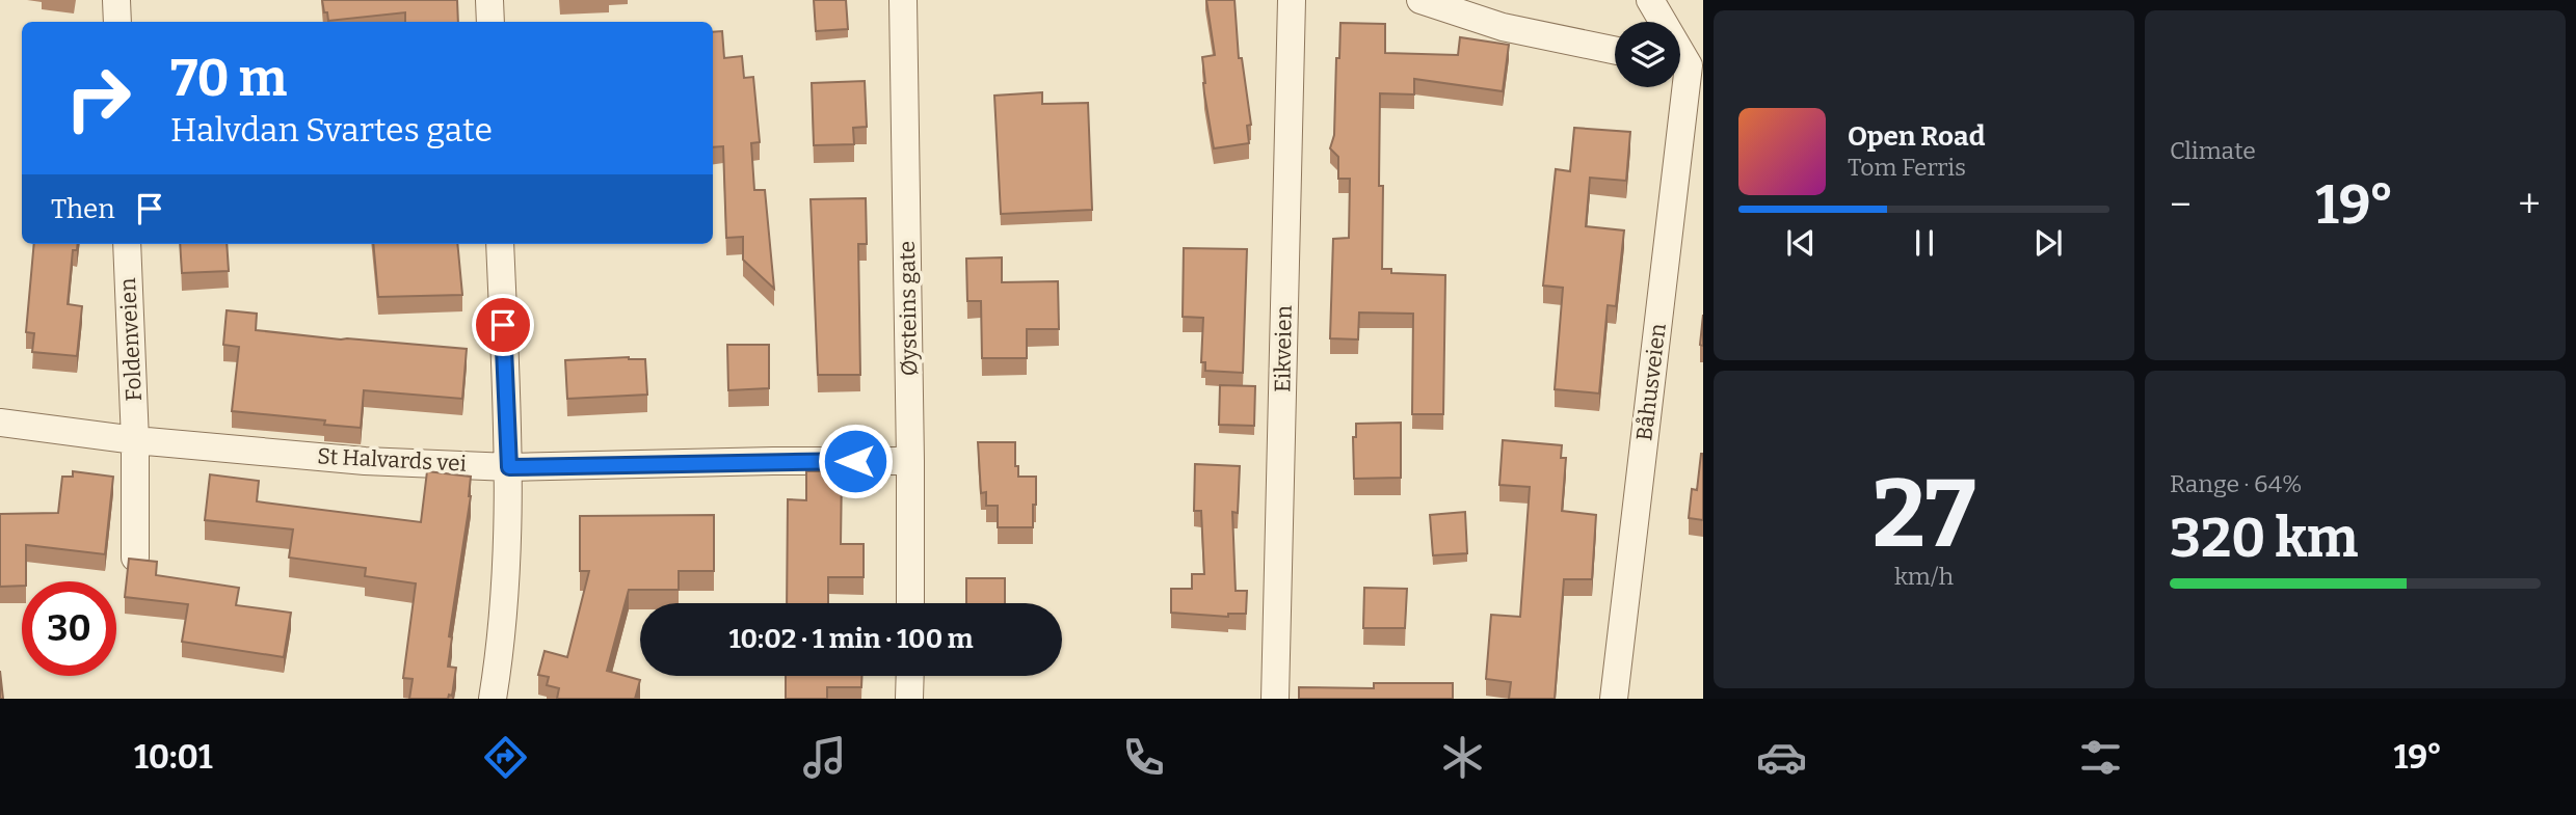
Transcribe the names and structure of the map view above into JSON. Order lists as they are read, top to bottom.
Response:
{
  "streets": {
    "street": [
      "Øysteins gate",
      "Foldenveien",
      "Eikveien",
      "Båhusveien",
      "St Halvards vei"
    ]
  },
  "crossings": [
    ["Øysteins gate", "St Halvards vei"],
    ["Foldenveien", "St Halvards vei"]
  ],
  "page": {
    "tile": [
      "Climate",
      ["27", "km/h"],
      ["Range · 64%", "320 km"]
    ],
    "turn": ["70 m", "Halvdan Svartes gate"],
    "song": ["Open Road", "Tom Ferris"],
    "then": "Then",
    "heat": ["−", "19°", "+"],
    "limit": "30",
    "trip": "10:02 · 1 min · 100 m",
    "tabs": ["10:01", "19°"]
  }
}
